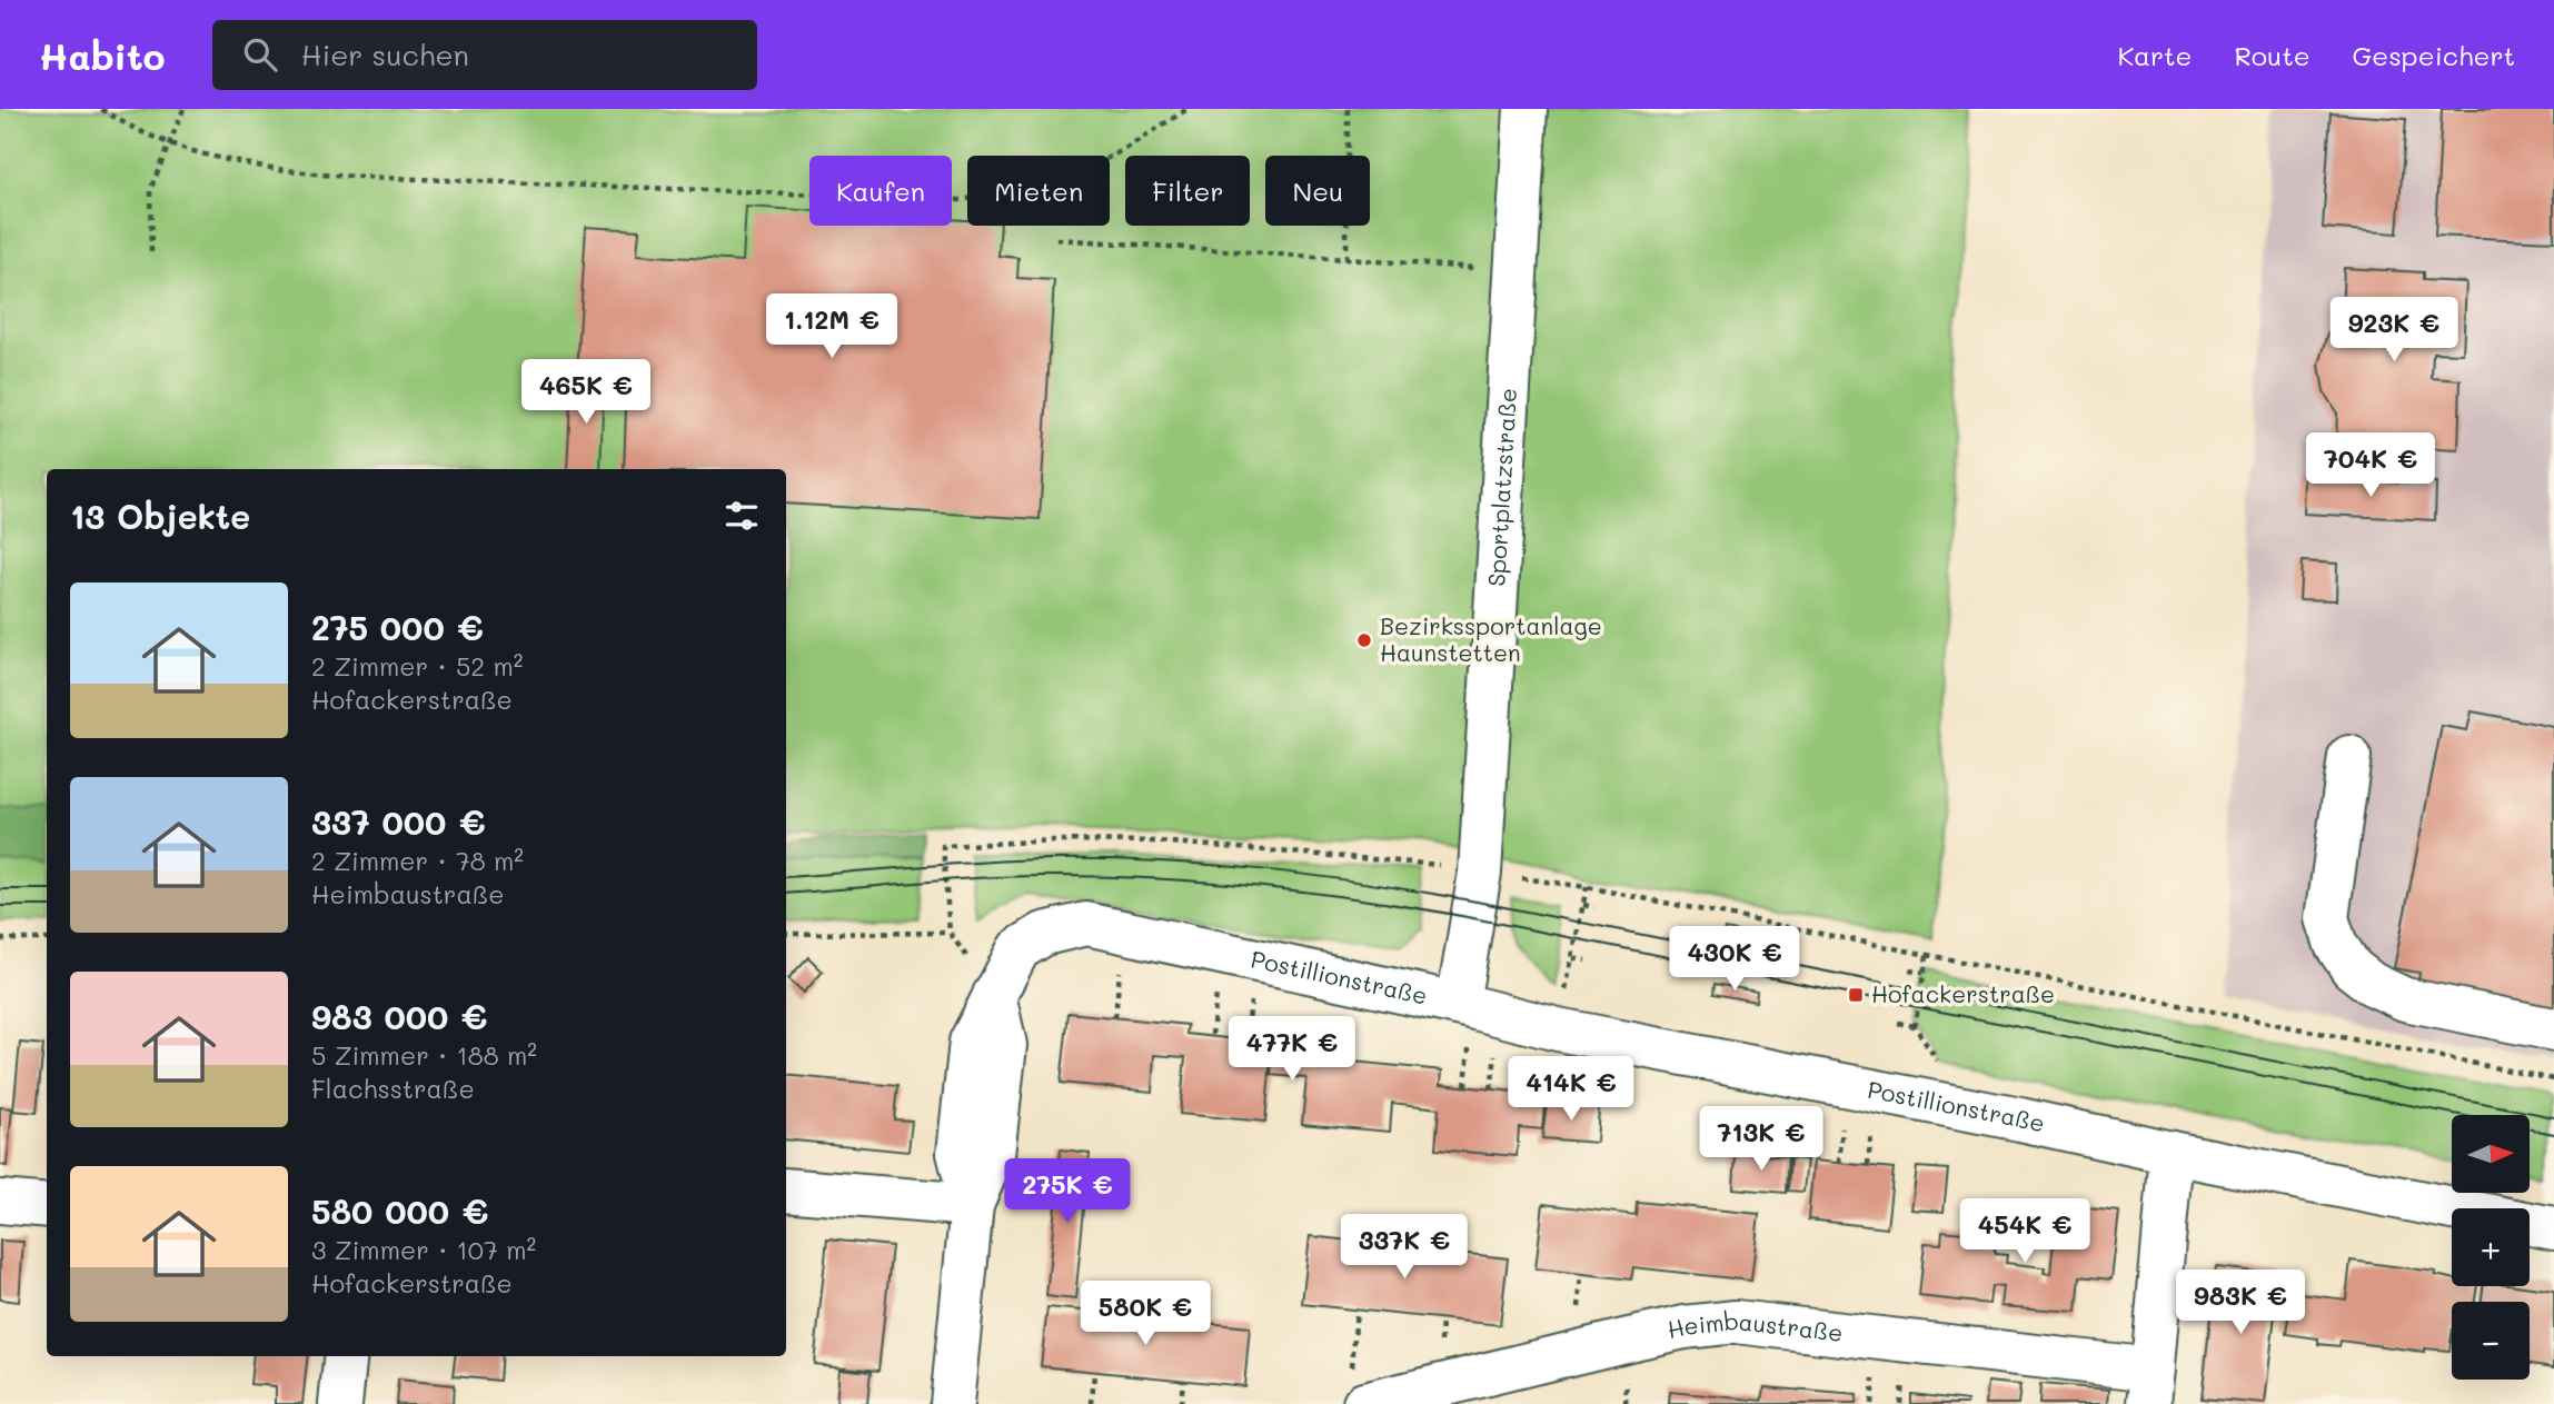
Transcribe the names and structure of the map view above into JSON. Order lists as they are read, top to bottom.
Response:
{
  "streets": {
    "street": ["Sportplatzstraße", "Postillionstraße", "Heimbaustraße"]
  },
  "crossings": [
    ["Sportplatzstraße", "Postillionstraße"]
  ],
  "places": {
    "other": ["Bezirkssportanlage Haunstetten"],
    "transit": ["Hofackerstraße"]
  },
  "north": "right",
  "page": {
    "header": "Habito",
    "search": "Hier suchen",
    "nav": ["Karte", "Route", "Gespeichert"],
    "chip": [
      "Kaufen",
      "Mieten",
      "Filter",
      "Neu"
    ],
    "price": [
      "1.12M €",
      "923K €",
      "465K €",
      "704K €",
      "430K €",
      "477K €",
      "414K €",
      "713K €",
      "275K €",
      "454K €",
      "337K €",
      "983K €",
      "580K €"
    ],
    "heading": "13 Objekte",
    "list": [
      {
        "name": "275 000 €",
        "note": "2 Zimmer · 52 m² · Hofackerstraße"
      },
      {
        "name": "337 000 €",
        "note": "2 Zimmer · 78 m² · Heimbaustraße"
      },
      {
        "name": "983 000 €",
        "note": "5 Zimmer · 188 m² · Flachsstraße"
      },
      {
        "name": "580 000 €",
        "note": "3 Zimmer · 107 m² · Hofackerstraße"
      }
    ],
    "map_buttons": ["+", "−"]
  }
}
